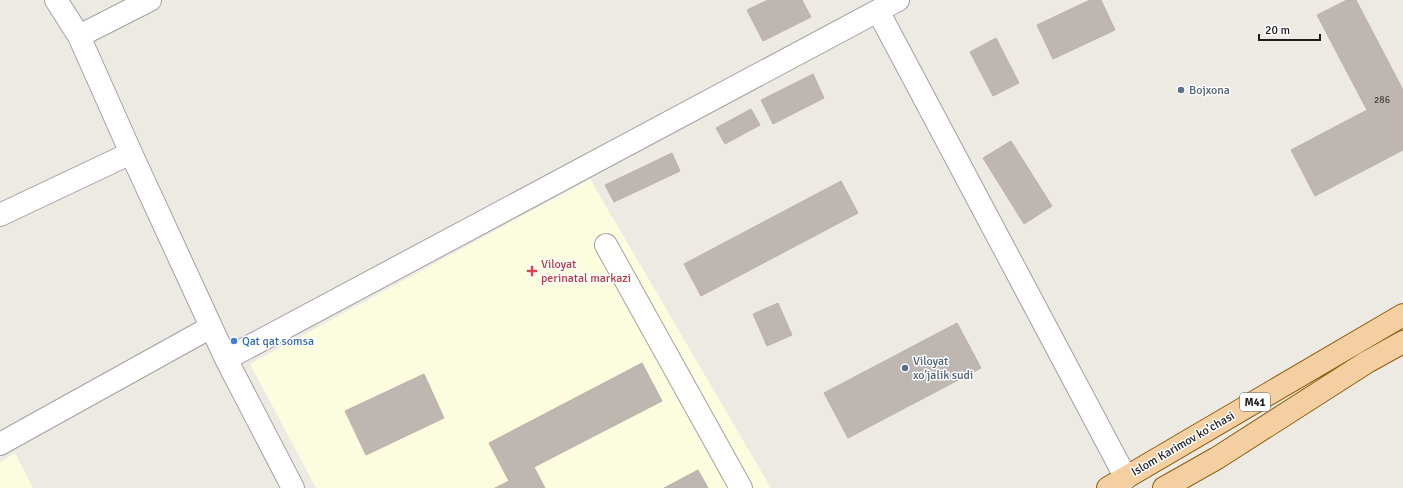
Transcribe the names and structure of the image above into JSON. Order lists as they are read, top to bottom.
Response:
{
  "streets": {
    "main road": ["M41", "Islom Karimov ko'chasi"]
  },
  "places": {
    "other": ["Bojxona", "Qat qat somsa", "Viloyat xo'jalik sudi"],
    "health": ["Viloyat perinatal markazi"]
  },
  "house_numbers": ["286"],
  "scale_bar": "20 m"
}
